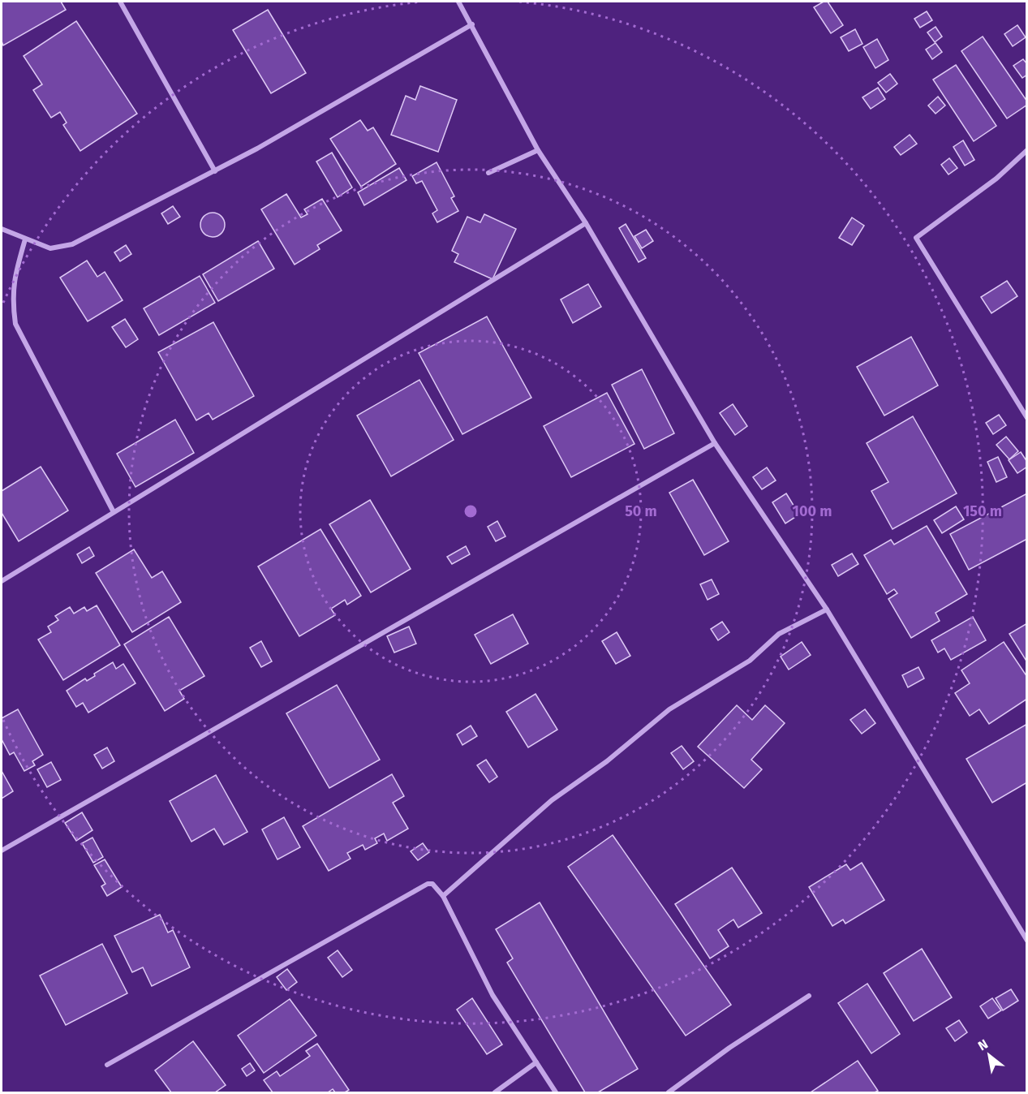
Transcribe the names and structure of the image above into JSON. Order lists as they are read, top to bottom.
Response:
{
  "north": "top left",
  "rings": ["50 m", "100 m", "150 m"]
}
